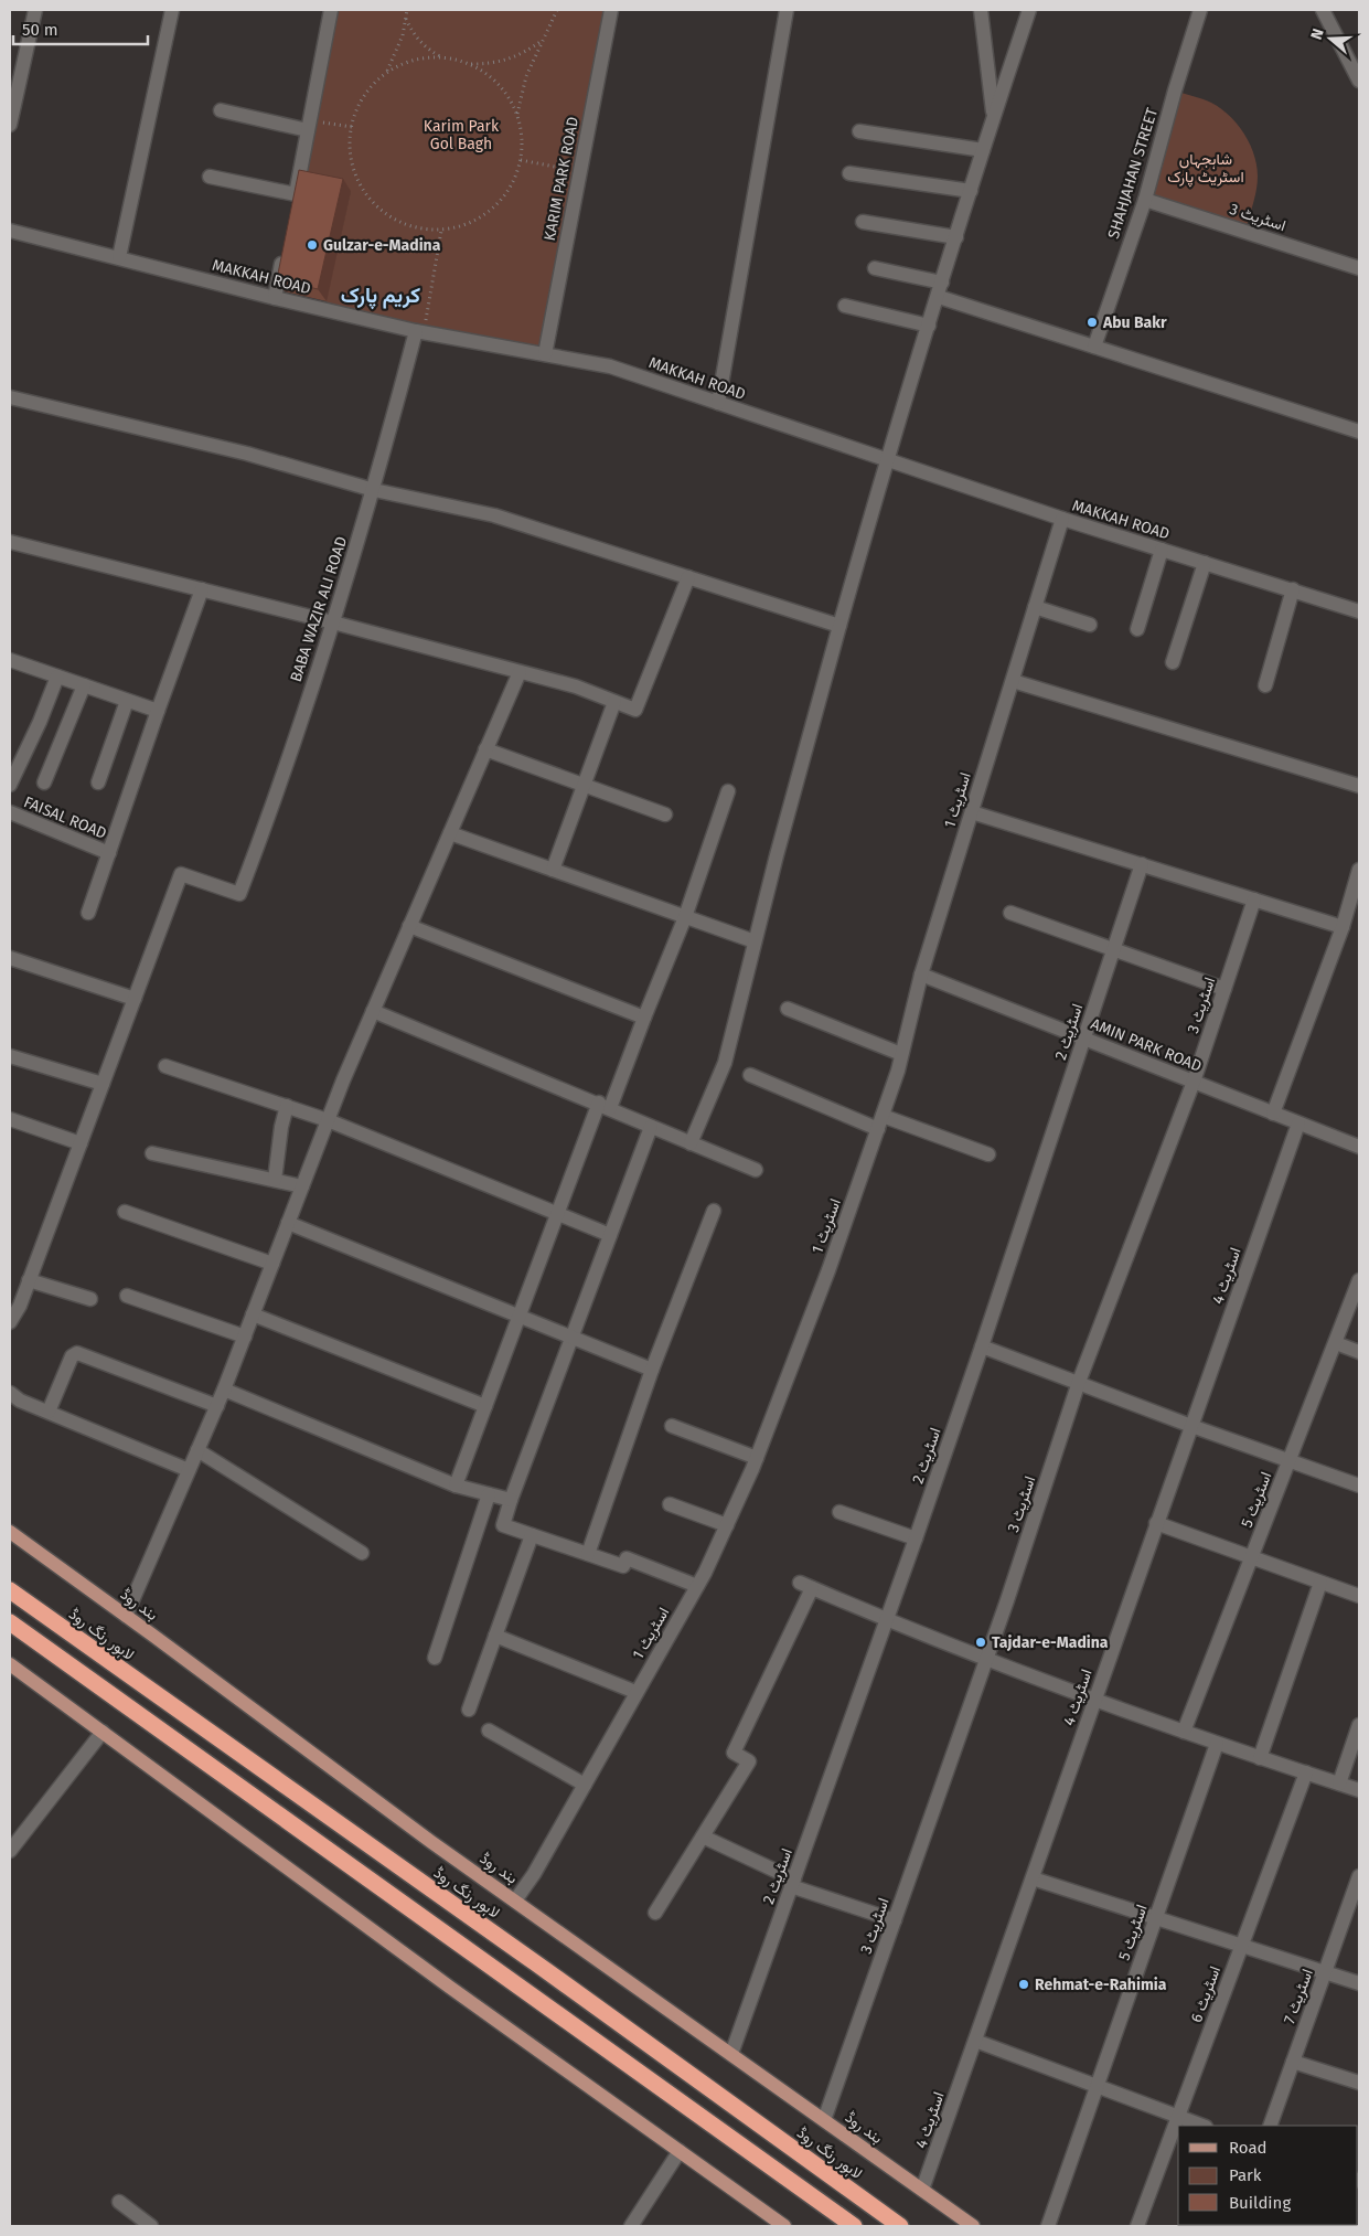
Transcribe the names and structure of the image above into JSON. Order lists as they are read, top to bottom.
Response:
{
  "streets": {
    "highway": ["لاہور رنگ روڈ"],
    "main road": ["بند روڈ"],
    "street": [
      "SHAHJAHAN STREET",
      "KARIM PARK ROAD",
      "اسٹریٹ 3",
      "MAKKAH ROAD",
      "BABA WAZIR ALI ROAD",
      "اسٹریٹ 1",
      "FAISAL ROAD",
      "اسٹریٹ 2",
      "AMIN PARK ROAD",
      "اسٹریٹ 4",
      "اسٹریٹ 5",
      "اسٹریٹ 6",
      "اسٹریٹ 7"
    ]
  },
  "crossings": [
    ["SHAHJAHAN STREET", "اسٹریٹ 3"],
    ["KARIM PARK ROAD", "MAKKAH ROAD"],
    ["اسٹریٹ 3", "AMIN PARK ROAD"],
    ["اسٹریٹ 3", "بند روڈ"],
    ["MAKKAH ROAD", "BABA WAZIR ALI ROAD"],
    ["MAKKAH ROAD", "اسٹریٹ 1"],
    ["اسٹریٹ 1", "AMIN PARK ROAD"],
    ["اسٹریٹ 1", "بند روڈ"],
    ["اسٹریٹ 2", "AMIN PARK ROAD"],
    ["اسٹریٹ 2", "بند روڈ"],
    ["AMIN PARK ROAD", "اسٹریٹ 4"],
    ["اسٹریٹ 4", "بند روڈ"]
  ],
  "districts": ["کریم پارک"],
  "parks": ["Karim Park Gol Bagh", "شاہجہاں اسٹریٹ پارک"],
  "places": [
    "Gulzar-e-Madina",
    "Abu Bakr",
    "Tajdar-e-Madina",
    "Rehmat-e-Rahimia"
  ],
  "legend": ["Road", "Park", "Building"],
  "scale_bar": "50 m",
  "north": "left"
}
